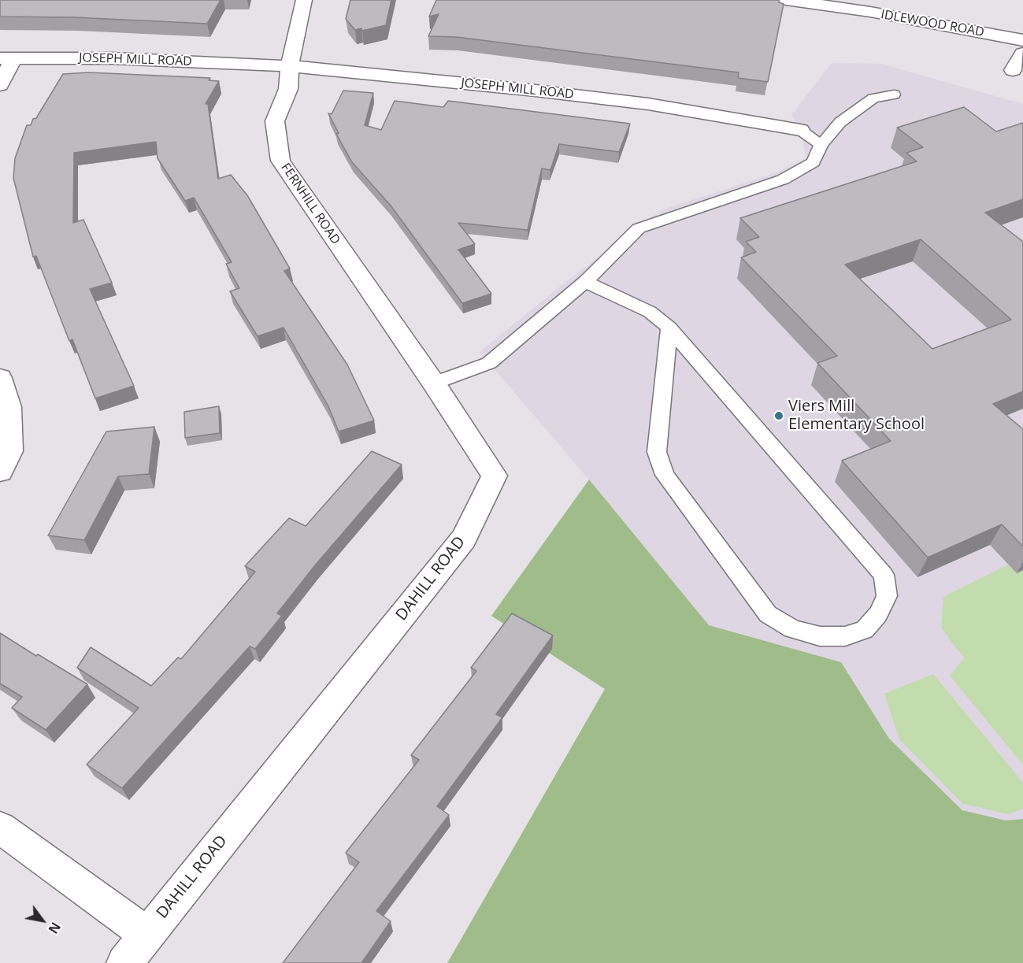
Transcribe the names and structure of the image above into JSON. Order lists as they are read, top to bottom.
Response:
{
  "streets": {
    "street": [
      "IDLEWOOD ROAD",
      "JOSEPH MILL ROAD",
      "FERNHILL ROAD",
      "DAHILL ROAD"
    ]
  },
  "crossings": [
    ["JOSEPH MILL ROAD", "FERNHILL ROAD"],
    ["FERNHILL ROAD", "DAHILL ROAD"]
  ],
  "places": ["Viers Mill Elementary School"],
  "north": "bottom right"
}
